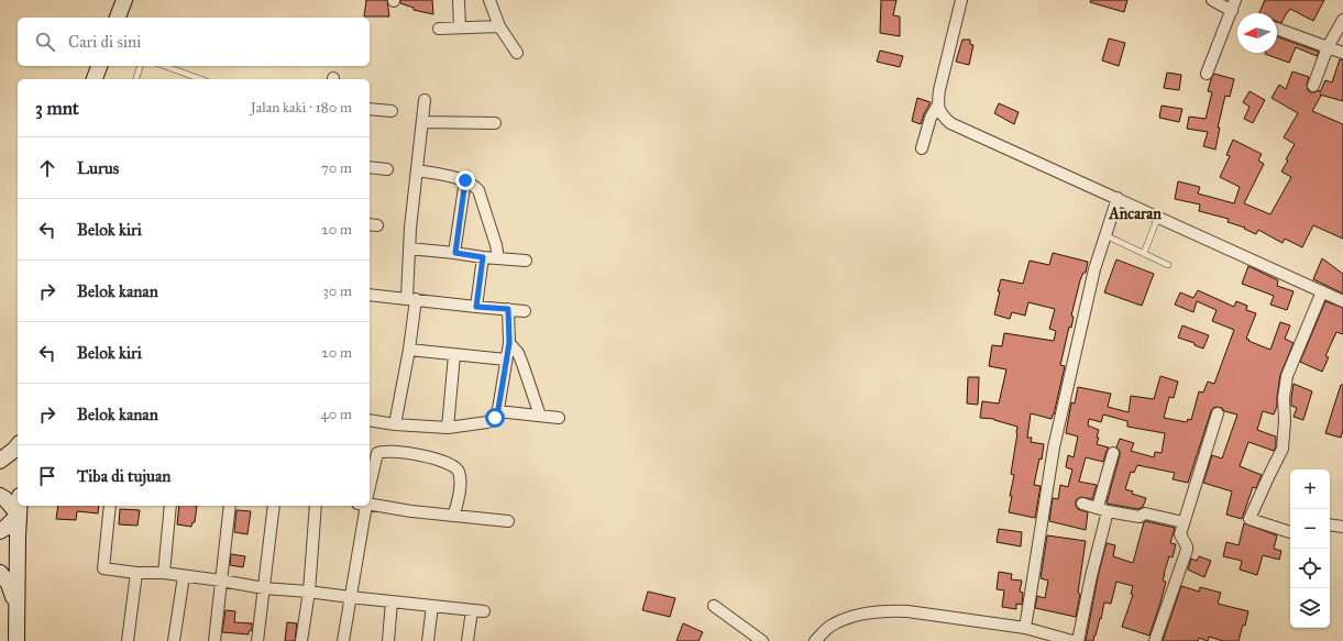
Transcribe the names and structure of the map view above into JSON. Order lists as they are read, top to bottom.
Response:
{
  "districts": ["Ancaran"],
  "north": "left",
  "page": {
    "search": "Cari di sini",
    "heading": ["3 mnt", "Jalan kaki · 180 m"],
    "list": [
      ["Lurus", "70 m"],
      ["Belok kiri", "20 m"],
      ["Belok kanan", "30 m"],
      ["Belok kiri", "20 m"],
      ["Belok kanan", "40 m"],
      "Tiba di tujuan"
    ],
    "map_buttons": ["+", "−"]
  }
}
